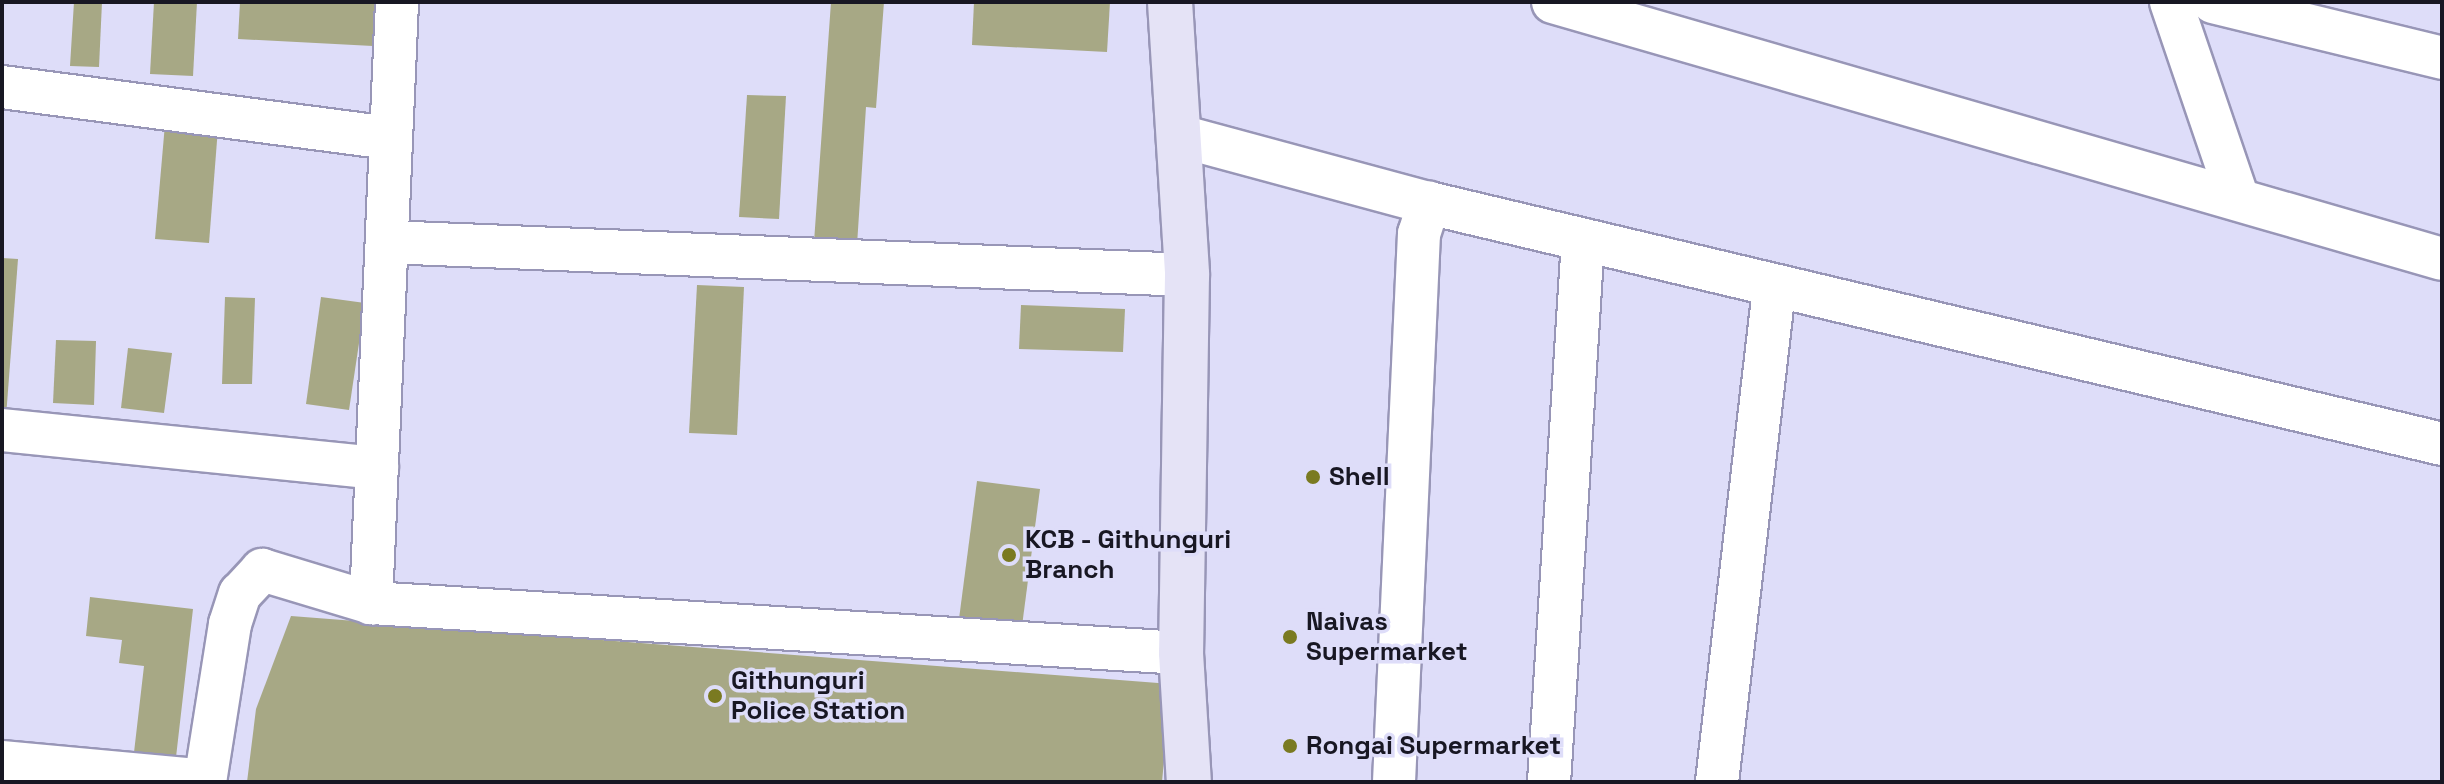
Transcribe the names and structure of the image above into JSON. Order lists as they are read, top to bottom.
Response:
{
  "places": [
    "Shell",
    "KCB - Githunguri Branch",
    "Naivas Supermarket",
    "Githunguri Police Station",
    "Rongai Supermarket"
  ]
}
